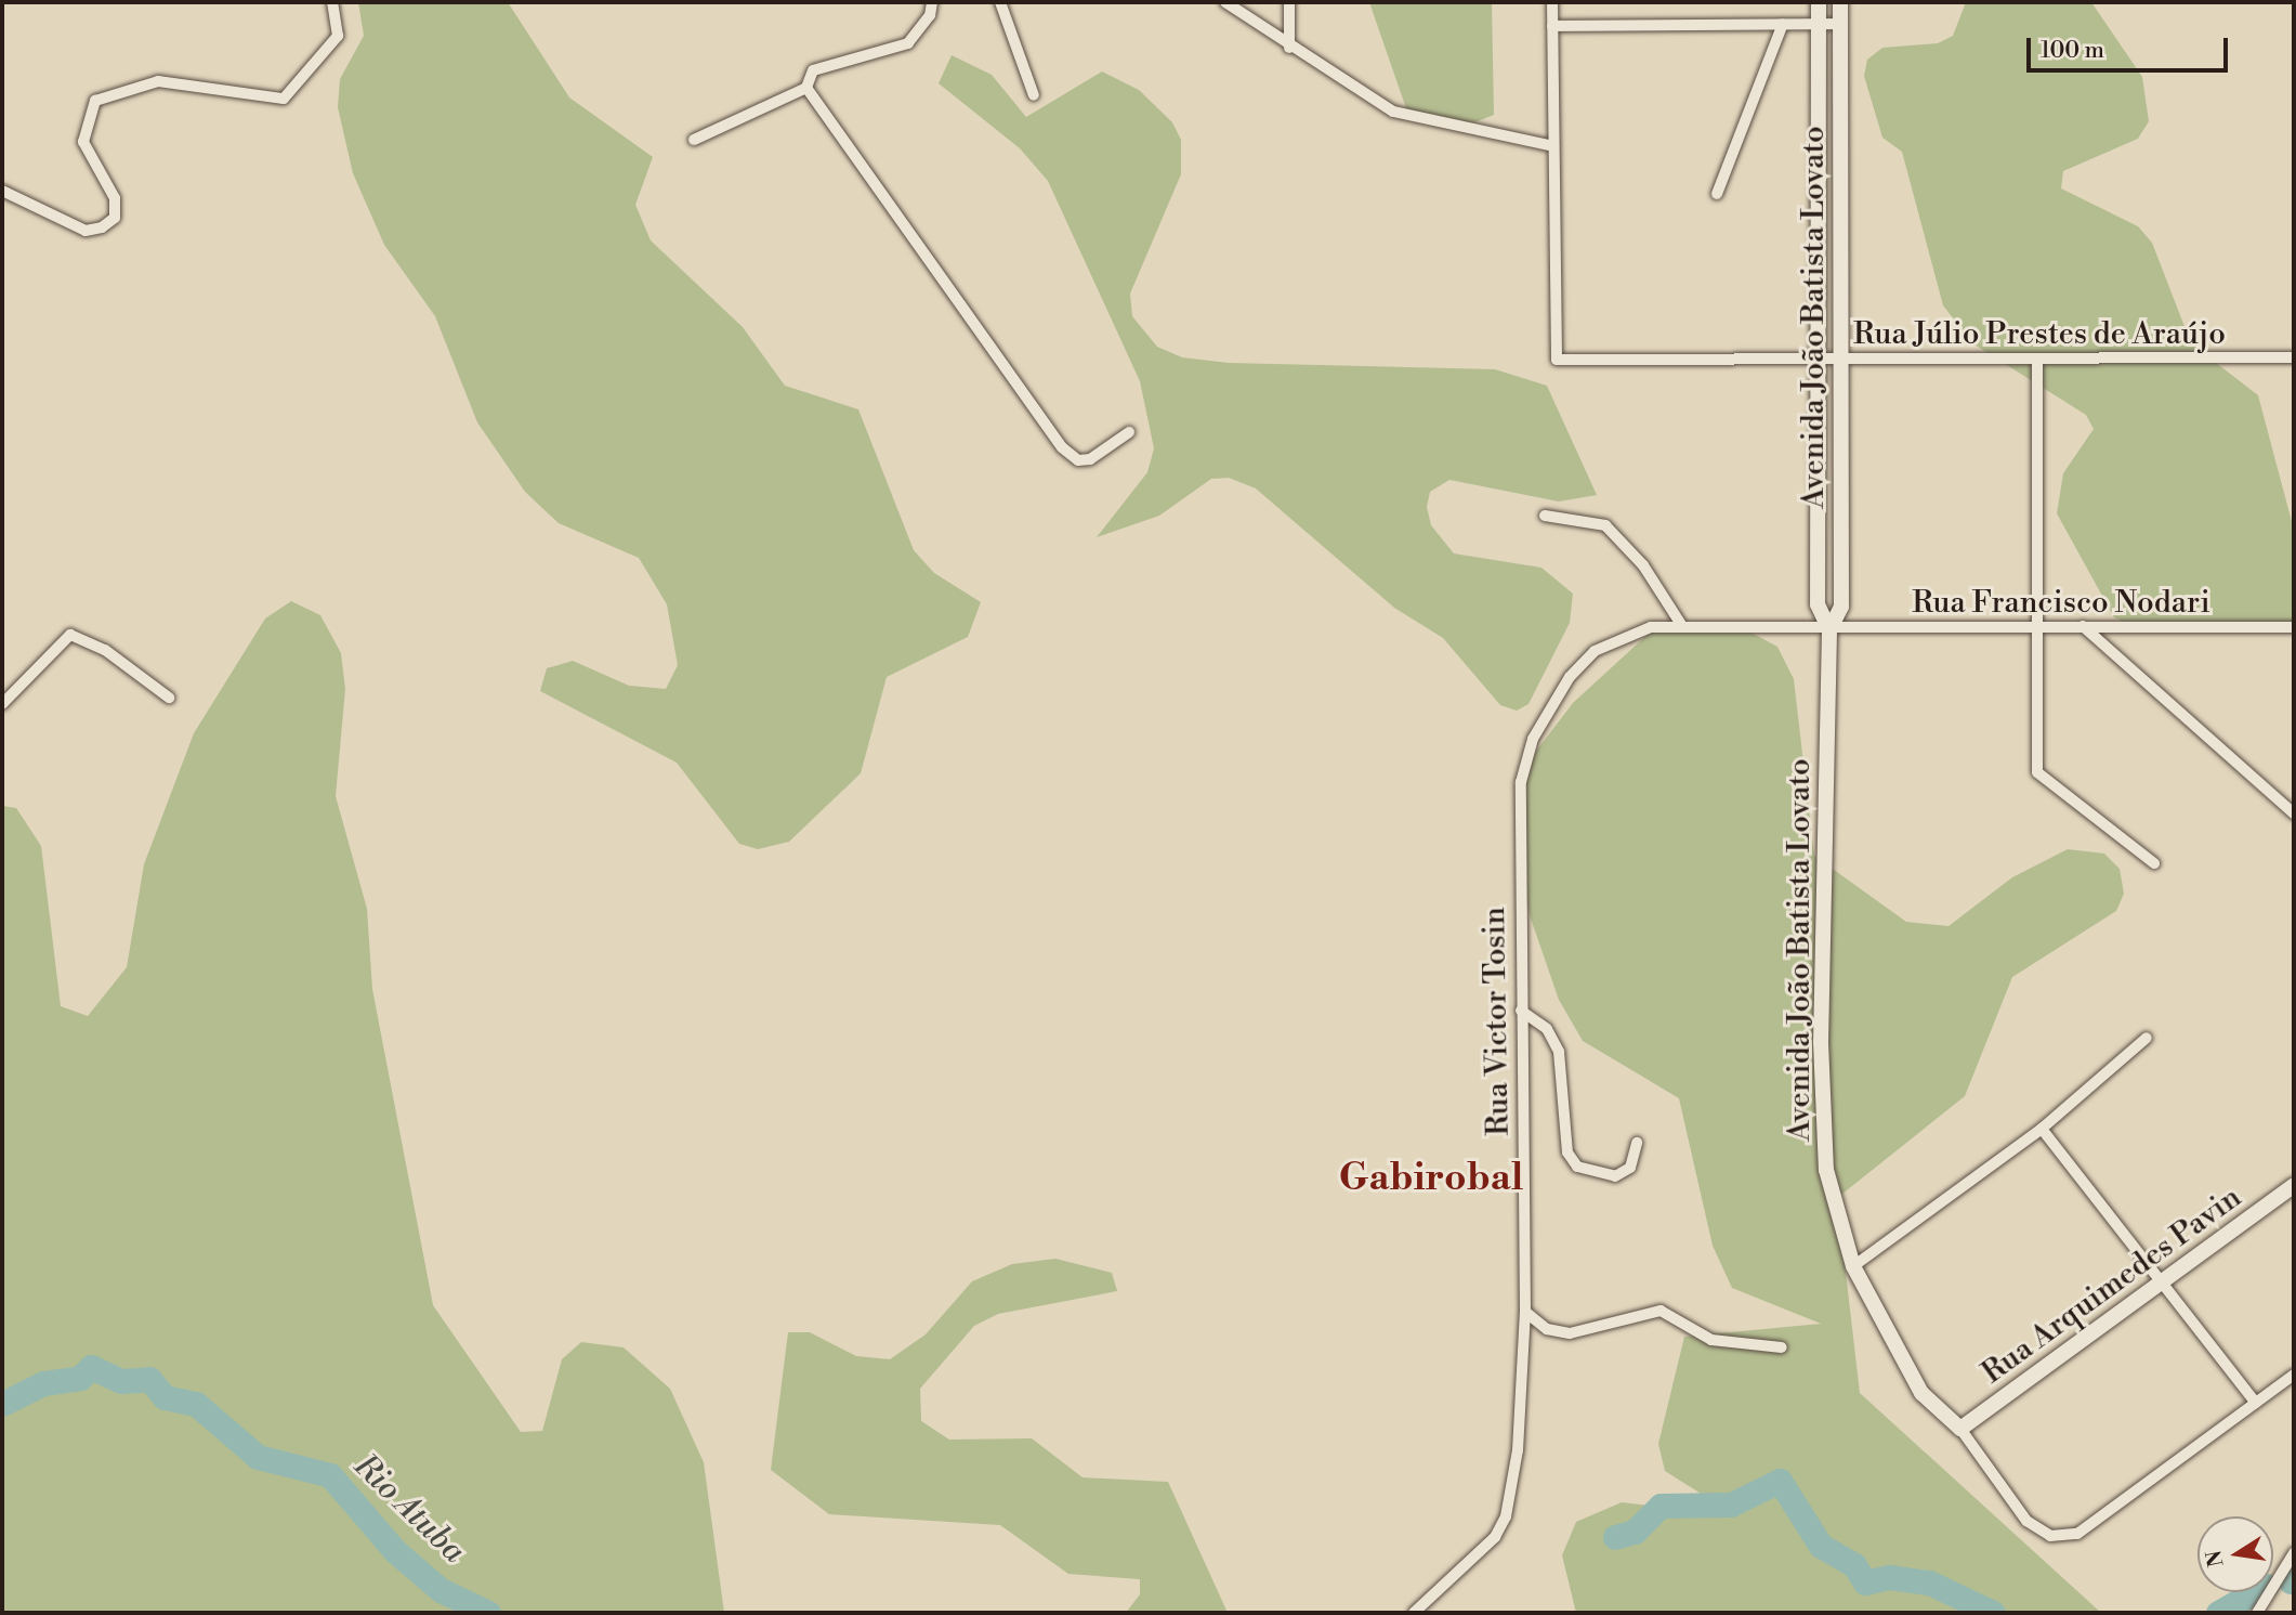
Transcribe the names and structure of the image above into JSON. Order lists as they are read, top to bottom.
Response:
{
  "streets": {
    "street": [
      "Avenida João Batista Lovato",
      "Rua Júlio Prestes de Araújo",
      "Rua Francisco Nodari",
      "Rua Victor Tosin",
      "Rua Arquimedes Pavin"
    ]
  },
  "crossings": [
    ["Avenida João Batista Lovato", "Rua Júlio Prestes de Araújo"],
    ["Avenida João Batista Lovato", "Rua Francisco Nodari"],
    ["Avenida João Batista Lovato", "Rua Victor Tosin"],
    ["Avenida João Batista Lovato", "Rua Arquimedes Pavin"],
    ["Rua Francisco Nodari", "Rua Victor Tosin"]
  ],
  "districts": ["Gabirobal"],
  "water": ["Rio Atuba"],
  "scale_bar": "100 m",
  "north": "left"
}
